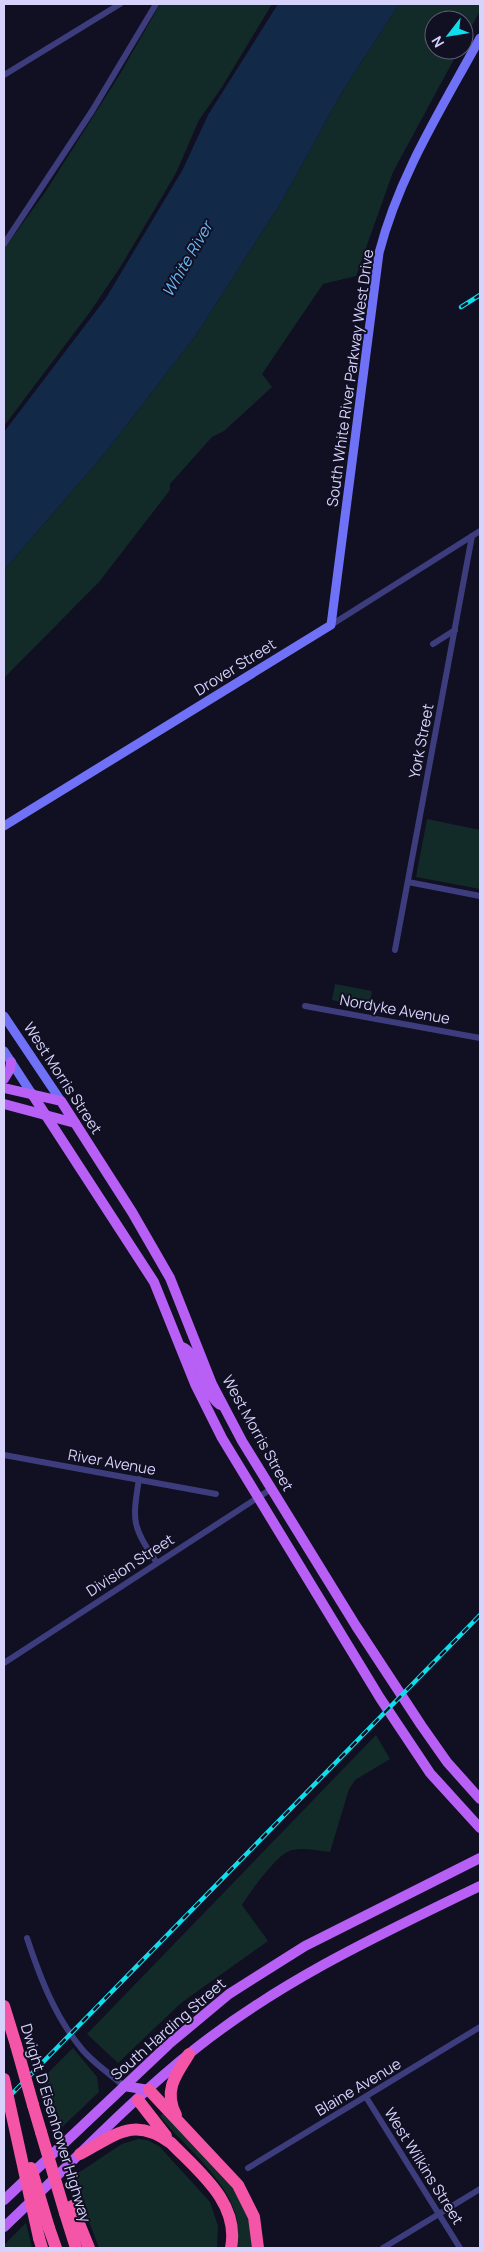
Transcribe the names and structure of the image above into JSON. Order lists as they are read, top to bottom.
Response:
{
  "streets": {
    "highway": ["Dwight D Eisenhower Highway"],
    "main road": ["West Morris Street", "South Harding Street"],
    "street": [
      "South White River Parkway West Drive",
      "Drover Street",
      "York Street",
      "Nordyke Avenue",
      "River Avenue",
      "Division Street",
      "Blaine Avenue",
      "West Wilkins Street"
    ]
  },
  "crossings": [
    ["South White River Parkway West Drive", "Drover Street"],
    ["Drover Street", "York Street"],
    ["West Morris Street", "Division Street"],
    ["Blaine Avenue", "West Wilkins Street"]
  ],
  "water": ["White River"],
  "north": "bottom left"
}
